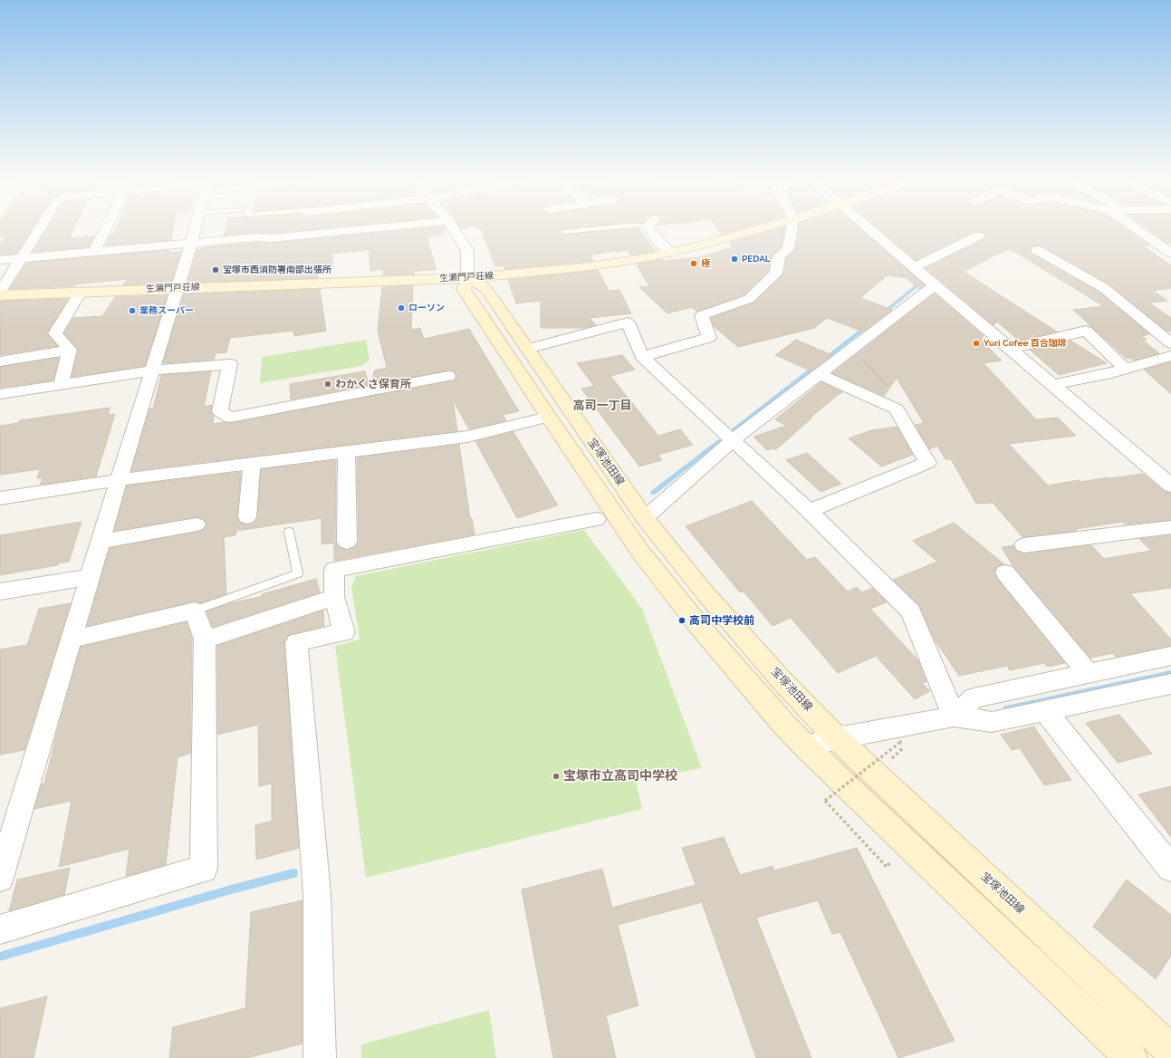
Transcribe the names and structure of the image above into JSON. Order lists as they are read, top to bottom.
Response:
{
  "streets": {
    "street": ["生瀬門戸荘線", "宝塚池田線"]
  },
  "crossings": [
    ["生瀬門戸荘線", "宝塚池田線"]
  ],
  "districts": ["高司一丁目"],
  "places": [
    "PEDAL",
    "極",
    "宝塚市西消防署南部出張所",
    "ローソン",
    "業務スーパー",
    "Yuri Cofee 百合珈琲",
    "わかくさ保育所",
    "高司中学校前",
    "宝塚市立高司中学校"
  ]
}
